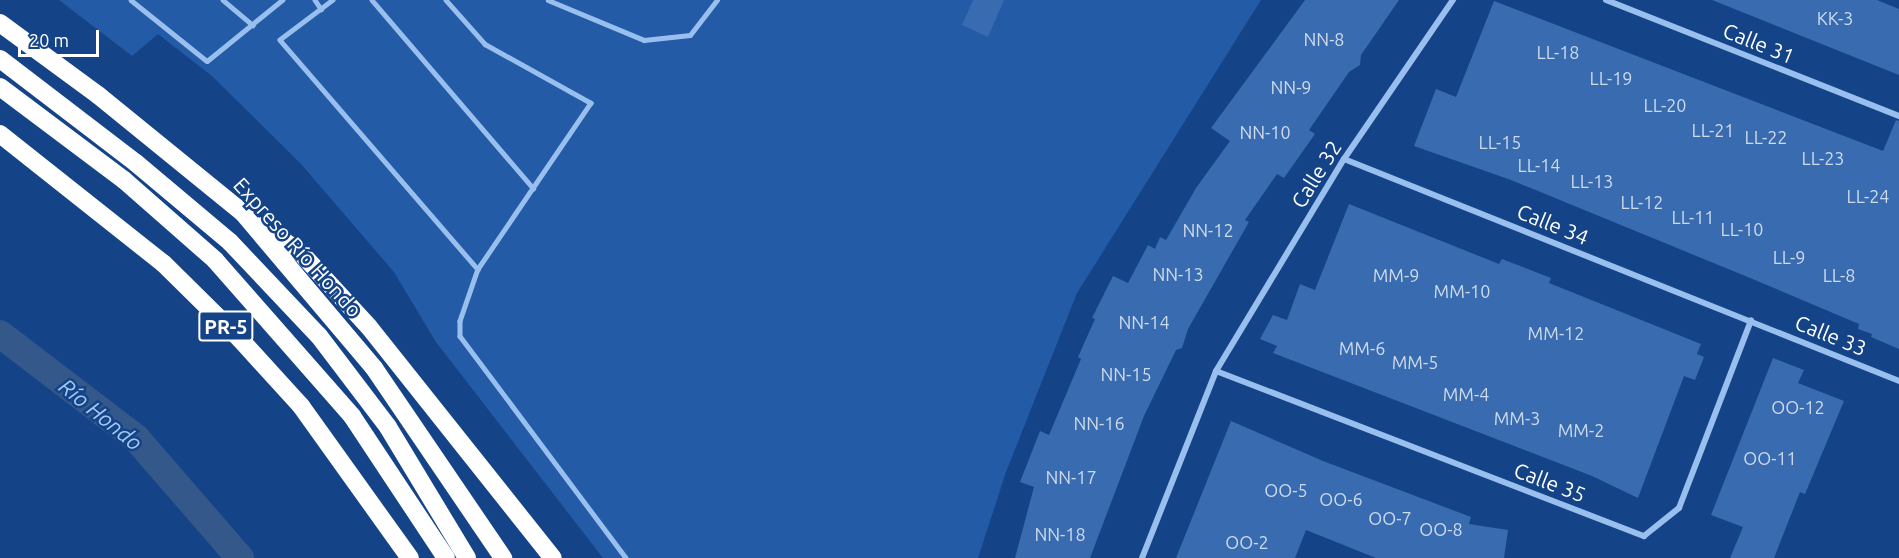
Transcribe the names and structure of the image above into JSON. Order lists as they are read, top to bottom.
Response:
{
  "streets": {
    "highway": ["Expreso Río Hondo", "PR-5"],
    "street": [
      "Calle 31",
      "Calle 32",
      "Calle 34",
      "Calle 33",
      "Calle 35"
    ]
  },
  "crossings": [
    ["Calle 32", "Calle 34"],
    ["Calle 32", "Calle 35"],
    ["Calle 34", "Calle 33"],
    ["Calle 34", "Calle 35"],
    ["Calle 33", "Calle 35"]
  ],
  "water": ["Río Hondo"],
  "house_numbers": [
    "KK-3",
    "NN-8",
    "LL-18",
    "LL-19",
    "NN-9",
    "LL-20",
    "LL-21",
    "NN-10",
    "LL-22",
    "LL-15",
    "LL-23",
    "LL-14",
    "LL-13",
    "LL-24",
    "LL-12",
    "LL-11",
    "LL-10",
    "NN-12",
    "LL-9",
    "NN-13",
    "MM-9",
    "LL-8",
    "MM-10",
    "NN-14",
    "MM-12",
    "MM-6",
    "MM-5",
    "NN-15",
    "MM-4",
    "OO-12",
    "MM-3",
    "NN-16",
    "MM-2",
    "OO-11",
    "NN-17",
    "OO-5",
    "OO-6",
    "OO-7",
    "OO-8",
    "NN-18",
    "OO-2"
  ],
  "scale_bar": "20 m"
}
